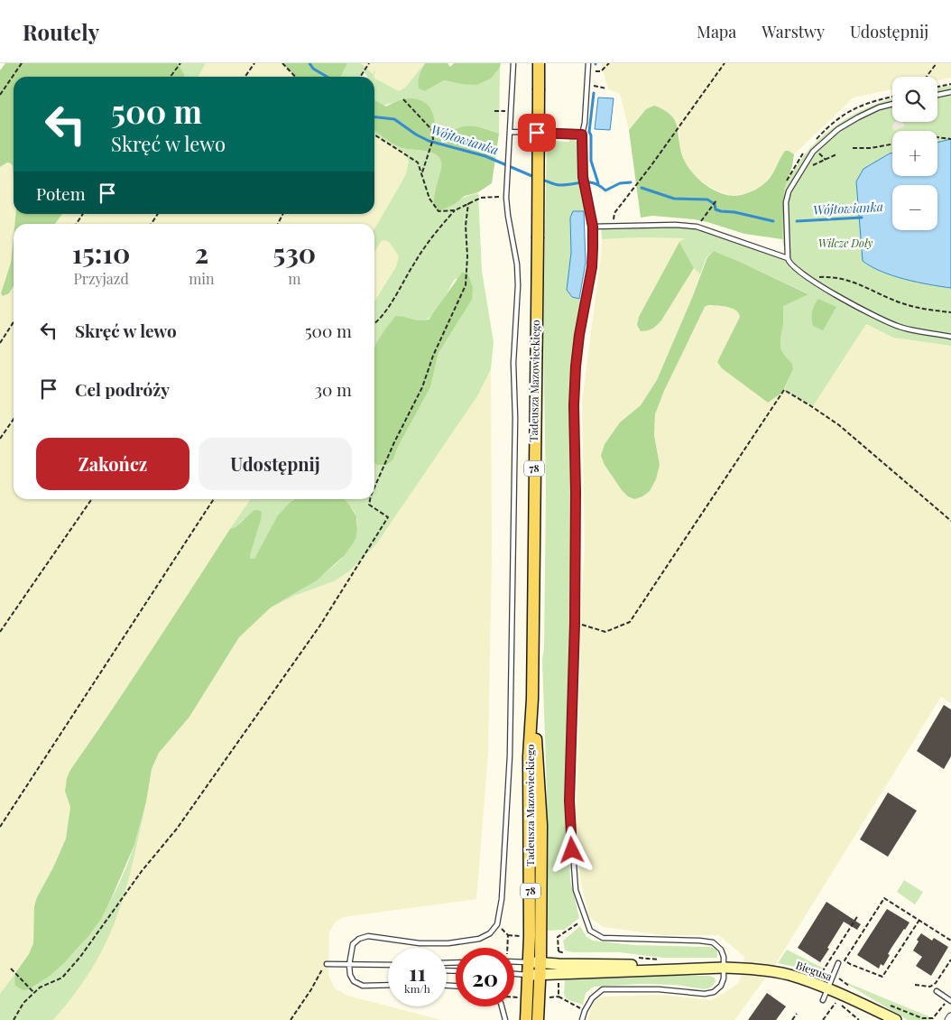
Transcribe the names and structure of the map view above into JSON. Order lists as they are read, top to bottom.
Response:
{
  "streets": {
    "main road": ["Tadeusza Mazowieckiego", "78"],
    "street": ["Biegusa"]
  },
  "water": ["Wójtowianka"],
  "parks": ["Wilcze Doły"],
  "page": {
    "header": "Routely",
    "nav": ["Mapa", "Warstwy", "Udostępnij"],
    "map_buttons": ["+", "−"],
    "turn": ["500 m", "Skręć w lewo"],
    "then": "Potem",
    "eta": [
      "15:10",
      "Przyjazd",
      "2",
      "min",
      "530",
      "m"
    ],
    "list": [
      {
        "name": "Skręć w lewo",
        "value": "500 m"
      },
      {
        "name": "Cel podróży",
        "value": "30 m"
      }
    ],
    "buttons": ["Zakończ", "Udostępnij"],
    "speed": "11 km/h",
    "limit": "20"
  }
}
